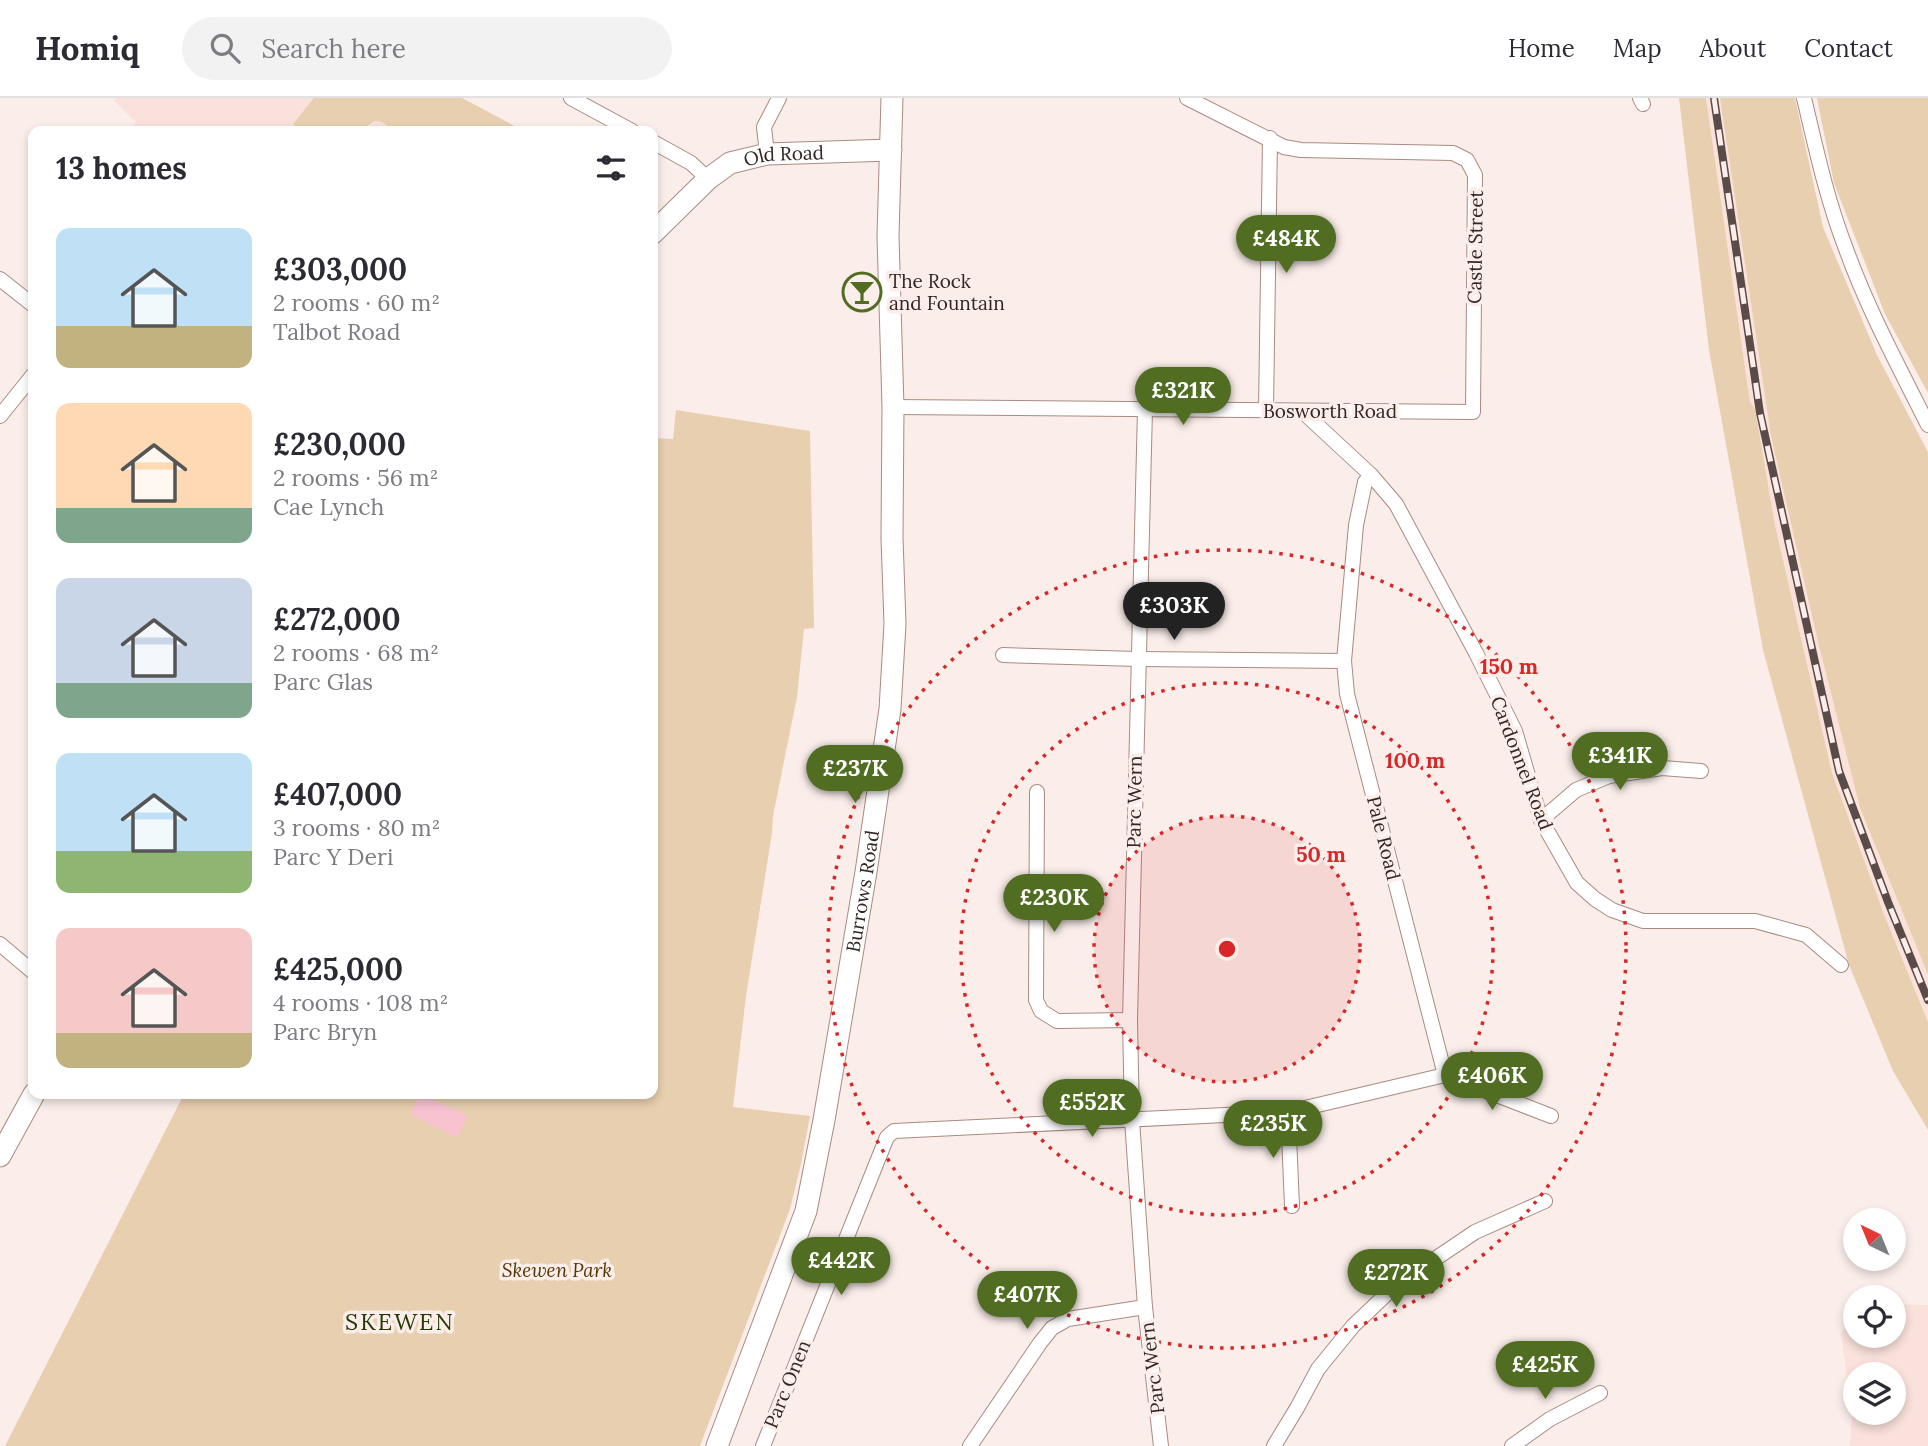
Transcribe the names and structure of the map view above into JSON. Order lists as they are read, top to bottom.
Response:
{
  "streets": {
    "main road": ["Old Road", "Burrows Road"],
    "street": [
      "Castle Street",
      "Bosworth Road",
      "Cardonnel Road",
      "Parc Wern",
      "Pale Road",
      "Parc Onen"
    ]
  },
  "crossings": [
    ["Old Road", "Burrows Road"],
    ["Castle Street", "Bosworth Road"],
    ["Bosworth Road", "Cardonnel Road"],
    ["Bosworth Road", "Parc Wern"],
    ["Bosworth Road", "Burrows Road"],
    ["Cardonnel Road", "Pale Road"],
    ["Parc Wern", "Parc Onen"]
  ],
  "districts": ["SKEWEN"],
  "parks": ["Skewen Park"],
  "places": {
    "bar": ["The Rock and Fountain"]
  },
  "north": "top left",
  "page": {
    "header": "Homiq",
    "search": "Search here",
    "nav": [
      "Home",
      "Map",
      "About",
      "Contact"
    ],
    "heading": "13 homes",
    "list": [
      {
        "name": "£303,000",
        "note": "2 rooms · 60 m² · Talbot Road"
      },
      {
        "name": "£230,000",
        "note": "2 rooms · 56 m² · Cae Lynch"
      },
      {
        "name": "£272,000",
        "note": "2 rooms · 68 m² · Parc Glas"
      },
      {
        "name": "£407,000",
        "note": "3 rooms · 80 m² · Parc Y Deri"
      },
      {
        "name": "£425,000",
        "note": "4 rooms · 108 m² · Parc Bryn"
      }
    ],
    "price": [
      "£484K",
      "£321K",
      "£303K",
      "£341K",
      "£237K",
      "£230K",
      "£406K",
      "£552K",
      "£235K",
      "£442K",
      "£272K",
      "£407K",
      "£425K"
    ]
  },
  "rings": ["150 m", "100 m", "50 m"]
}
